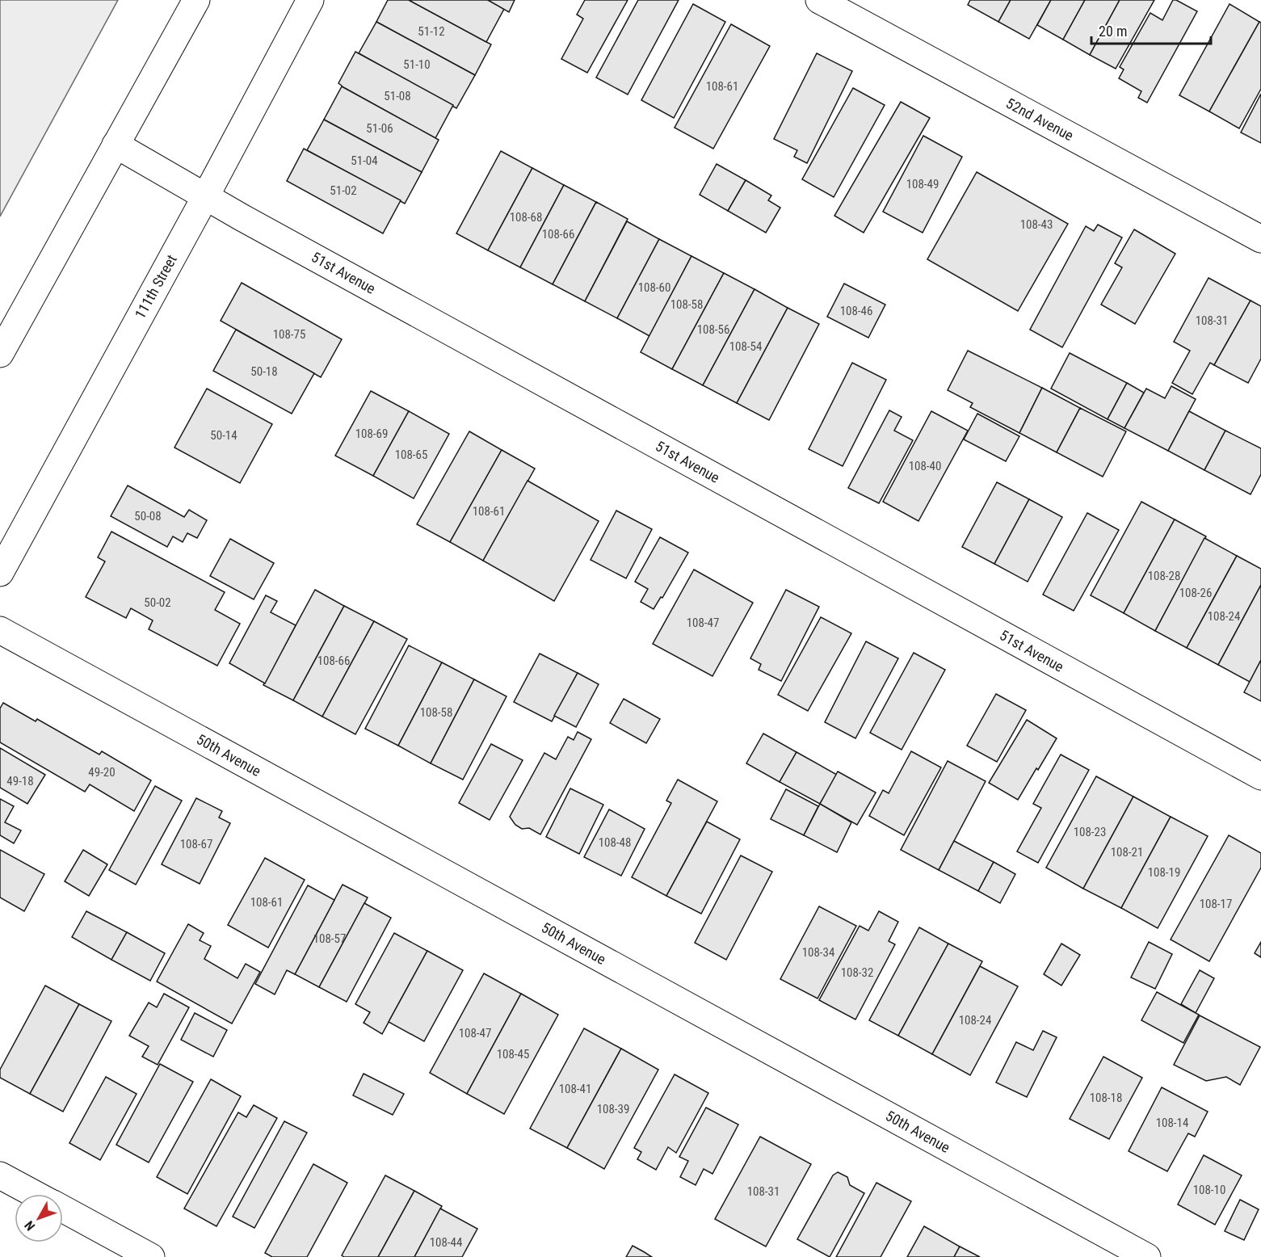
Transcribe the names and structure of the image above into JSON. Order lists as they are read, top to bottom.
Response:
{
  "streets": {
    "street": [
      "52nd Avenue",
      "51st Avenue",
      "111th Street",
      "50th Avenue"
    ]
  },
  "crossings": [
    ["51st Avenue", "111th Street"]
  ],
  "house_numbers": [
    "51-12",
    "51-10",
    "108-61",
    "51-08",
    "51-06",
    "51-04",
    "108-49",
    "51-02",
    "108-68",
    "108-43",
    "108-66",
    "108-60",
    "108-58",
    "108-46",
    "108-31",
    "108-56",
    "108-75",
    "108-54",
    "50-18",
    "108-69",
    "50-14",
    "108-65",
    "108-40",
    "108-61",
    "50-08",
    "108-28",
    "108-26",
    "50-02",
    "108-24",
    "108-47",
    "108-66",
    "108-58",
    "49-20",
    "49-18",
    "108-23",
    "108-48",
    "108-67",
    "108-21",
    "108-19",
    "108-61",
    "108-17",
    "108-57",
    "108-34",
    "108-32",
    "108-24",
    "108-47",
    "108-45",
    "108-41",
    "108-18",
    "108-39",
    "108-14",
    "108-10",
    "108-31",
    "108-44"
  ],
  "scale_bar": "20 m",
  "north": "bottom left"
}
